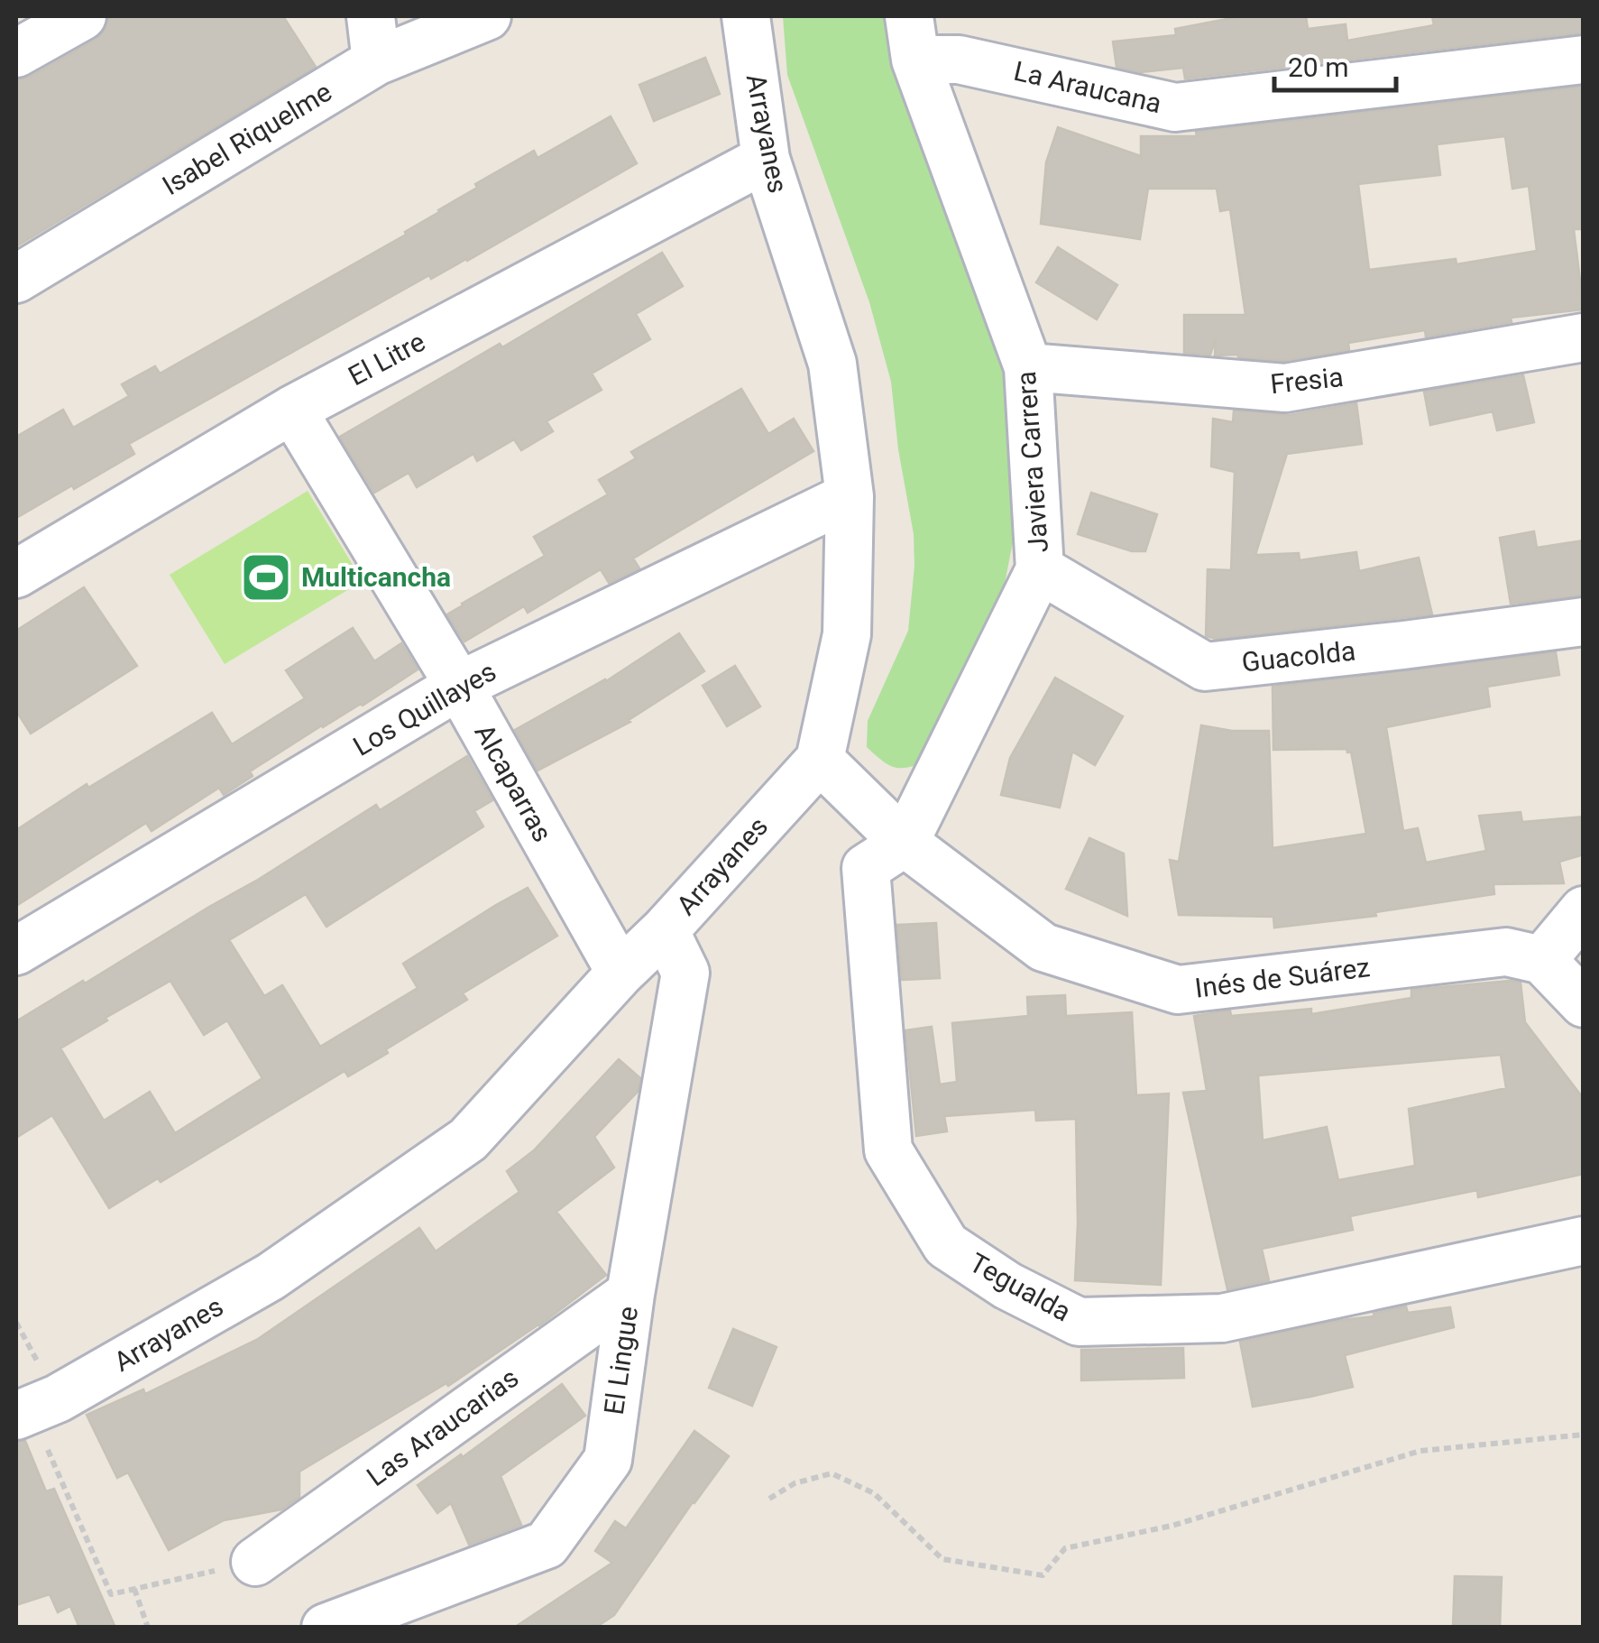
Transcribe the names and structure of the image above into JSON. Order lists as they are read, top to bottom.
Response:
{
  "streets": {
    "street": [
      "La Araucana",
      "Arrayanes",
      "Isabel Riquelme",
      "El Litre",
      "Fresia",
      "Javiera Carrera",
      "Guacolda",
      "Los Quillayes",
      "Alcaparras",
      "Inés de Suárez",
      "Tegualda",
      "El Lingue",
      "Las Araucarias"
    ]
  },
  "crossings": [
    ["La Araucana", "Javiera Carrera"],
    ["Arrayanes", "El Litre"],
    ["Arrayanes", "Los Quillayes"],
    ["Arrayanes", "Alcaparras"],
    ["Arrayanes", "Inés de Suárez"],
    ["Arrayanes", "El Lingue"],
    ["El Litre", "Alcaparras"],
    ["Fresia", "Javiera Carrera"],
    ["Javiera Carrera", "Guacolda"],
    ["Javiera Carrera", "Inés de Suárez"],
    ["Javiera Carrera", "Tegualda"],
    ["Los Quillayes", "Alcaparras"],
    ["Inés de Suárez", "Tegualda"],
    ["El Lingue", "Las Araucarias"]
  ],
  "places": {
    "sports": ["Multicancha"]
  },
  "scale_bar": "20 m"
}
